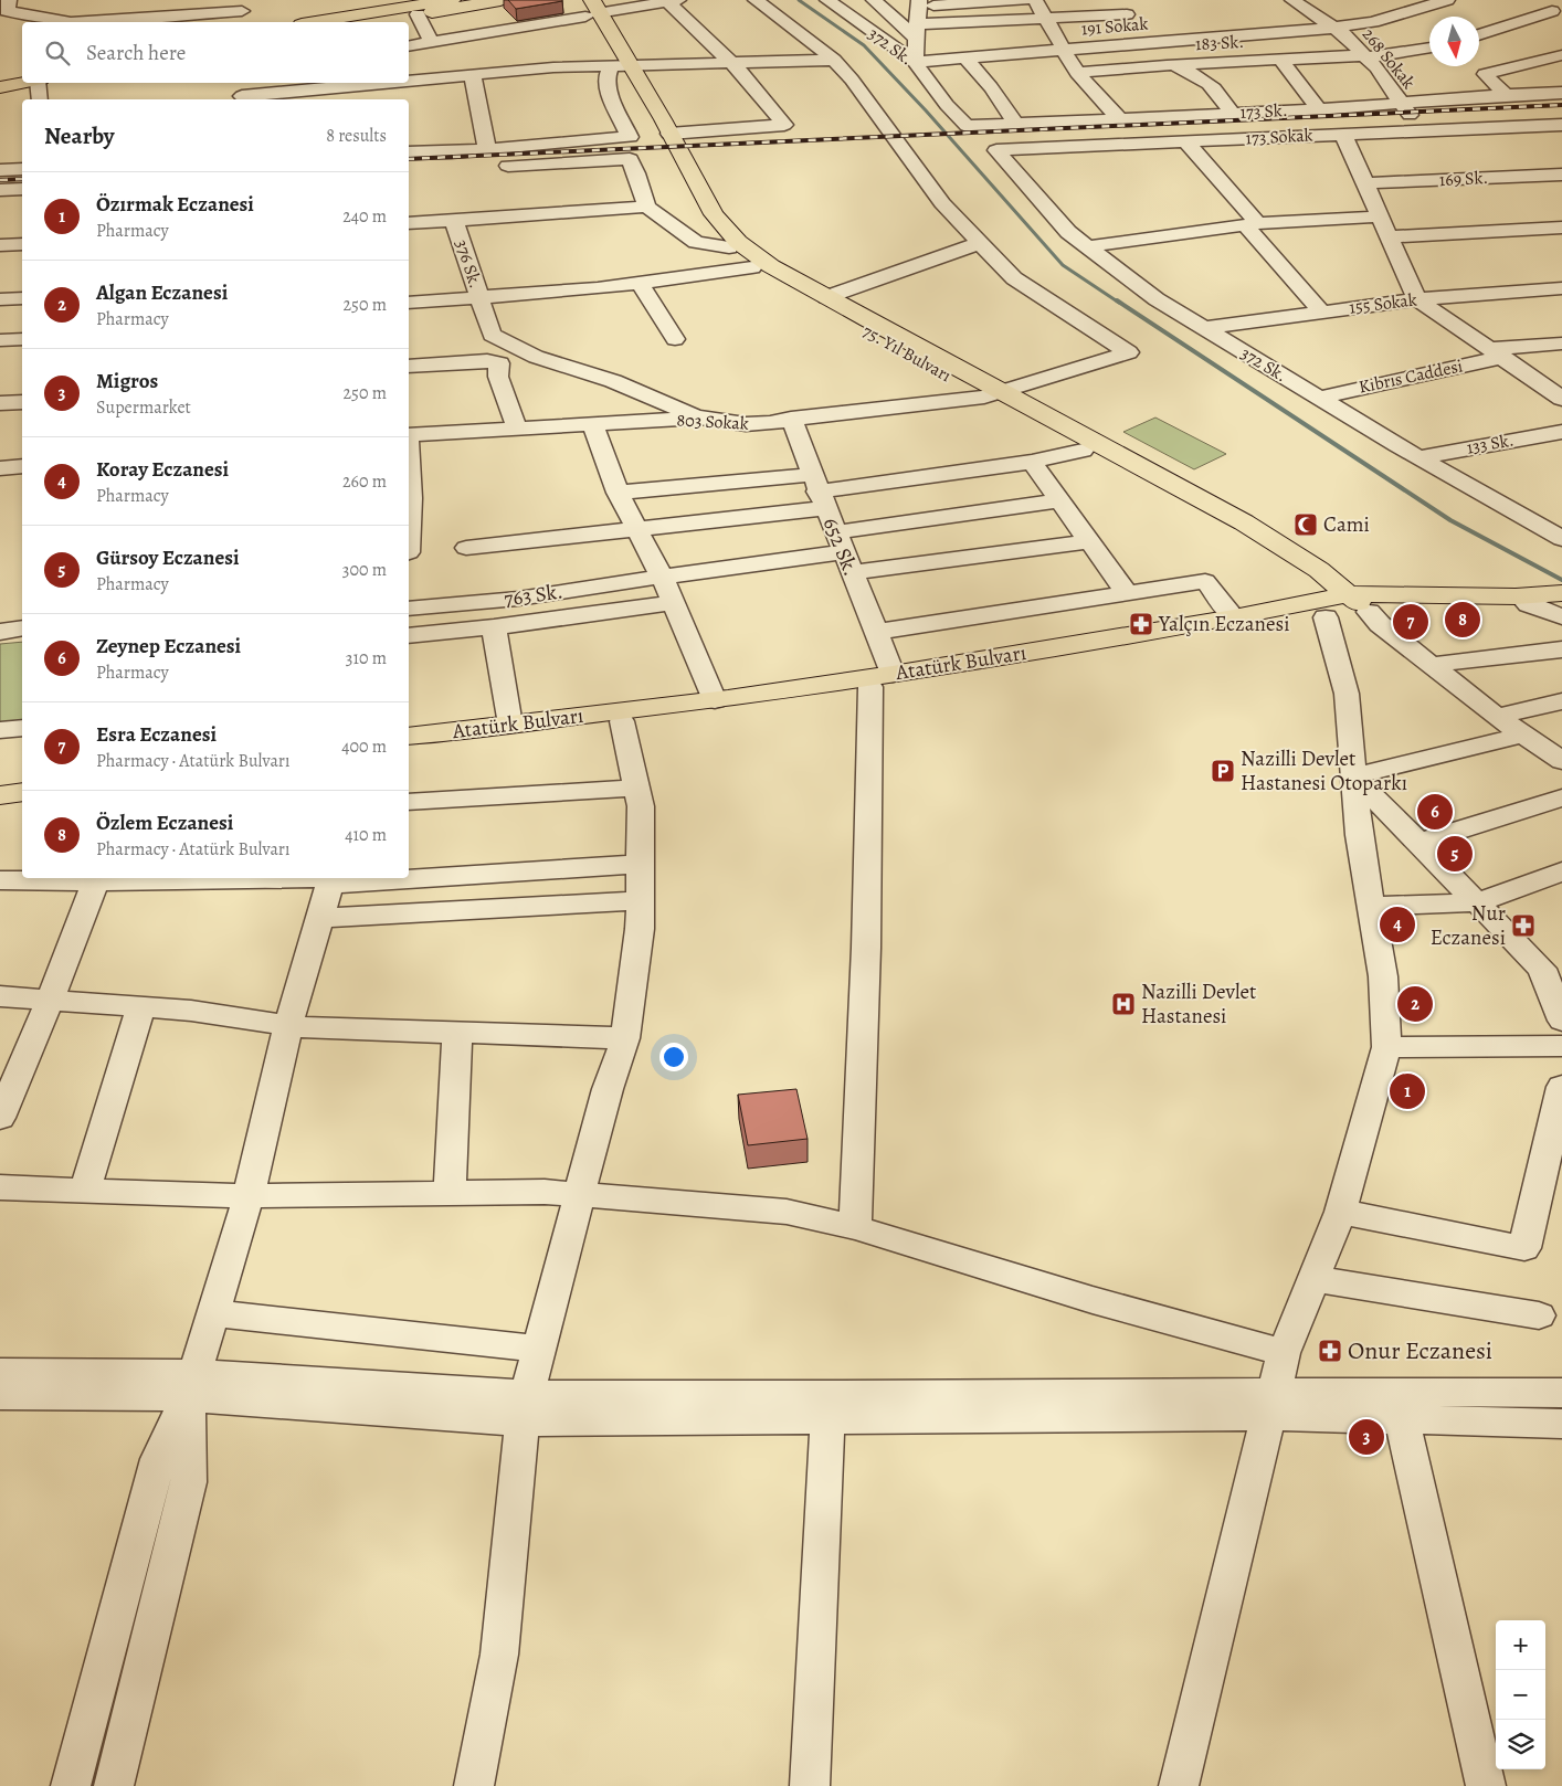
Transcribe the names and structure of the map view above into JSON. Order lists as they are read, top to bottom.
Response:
{
  "streets": {
    "main road": ["75. Yıl Bulvarı", "Atatürk Bulvarı"],
    "street": [
      "191 Sokak",
      "183 Sk.",
      "372 Sk.",
      "268 Sokak",
      "173 Sk.",
      "173 Sokak",
      "169 Sk.",
      "376 Sk.",
      "155 Sokak",
      "Kıbrıs Caddesi",
      "803 Sokak",
      "133 Sk.",
      "652 Sk.",
      "763 Sk."
    ]
  },
  "crossings": [
    ["191 Sokak", "372 Sk."],
    ["191 Sokak", "268 Sokak"],
    ["183 Sk.", "268 Sokak"],
    ["372 Sk.", "173 Sk."],
    ["372 Sk.", "173 Sokak"],
    ["372 Sk.", "155 Sokak"],
    ["372 Sk.", "Kıbrıs Caddesi"],
    ["372 Sk.", "133 Sk."],
    ["268 Sokak", "173 Sk."],
    ["268 Sokak", "173 Sokak"],
    ["376 Sk.", "803 Sokak"],
    ["75. Yıl Bulvarı", "803 Sokak"],
    ["75. Yıl Bulvarı", "Atatürk Bulvarı"],
    ["803 Sokak", "652 Sk."],
    ["652 Sk.", "763 Sk."],
    ["652 Sk.", "Atatürk Bulvarı"]
  ],
  "places": {
    "mosque": ["Cami"],
    "pharmacy": ["Yalçın Eczanesi", "Nur Eczanesi", "Onur Eczanesi"],
    "parking": ["Nazilli Devlet Hastanesi Otoparkı"],
    "hospital": ["Nazilli Devlet Hastanesi"]
  },
  "north": "bottom",
  "page": {
    "search": "Search here",
    "heading": ["Nearby", "8 results"],
    "list": [
      {
        "mark": "1",
        "name": "Özırmak Eczanesi",
        "note": "Pharmacy",
        "value": "240 m"
      },
      {
        "mark": "2",
        "name": "Algan Eczanesi",
        "note": "Pharmacy",
        "value": "250 m"
      },
      {
        "mark": "3",
        "name": "Migros",
        "note": "Supermarket",
        "value": "250 m"
      },
      {
        "mark": "4",
        "name": "Koray Eczanesi",
        "note": "Pharmacy",
        "value": "260 m"
      },
      {
        "mark": "5",
        "name": "Gürsoy Eczanesi",
        "note": "Pharmacy",
        "value": "300 m"
      },
      {
        "mark": "6",
        "name": "Zeynep Eczanesi",
        "note": "Pharmacy",
        "value": "310 m"
      },
      {
        "mark": "7",
        "name": "Esra Eczanesi",
        "note": "Pharmacy · Atatürk Bulvarı",
        "value": "400 m"
      },
      {
        "mark": "8",
        "name": "Özlem Eczanesi",
        "note": "Pharmacy · Atatürk Bulvarı",
        "value": "410 m"
      }
    ],
    "pins": [
      "8",
      "7",
      "6",
      "5",
      "4",
      "2",
      "1",
      "3"
    ],
    "map_buttons": ["+", "−"]
  }
}
